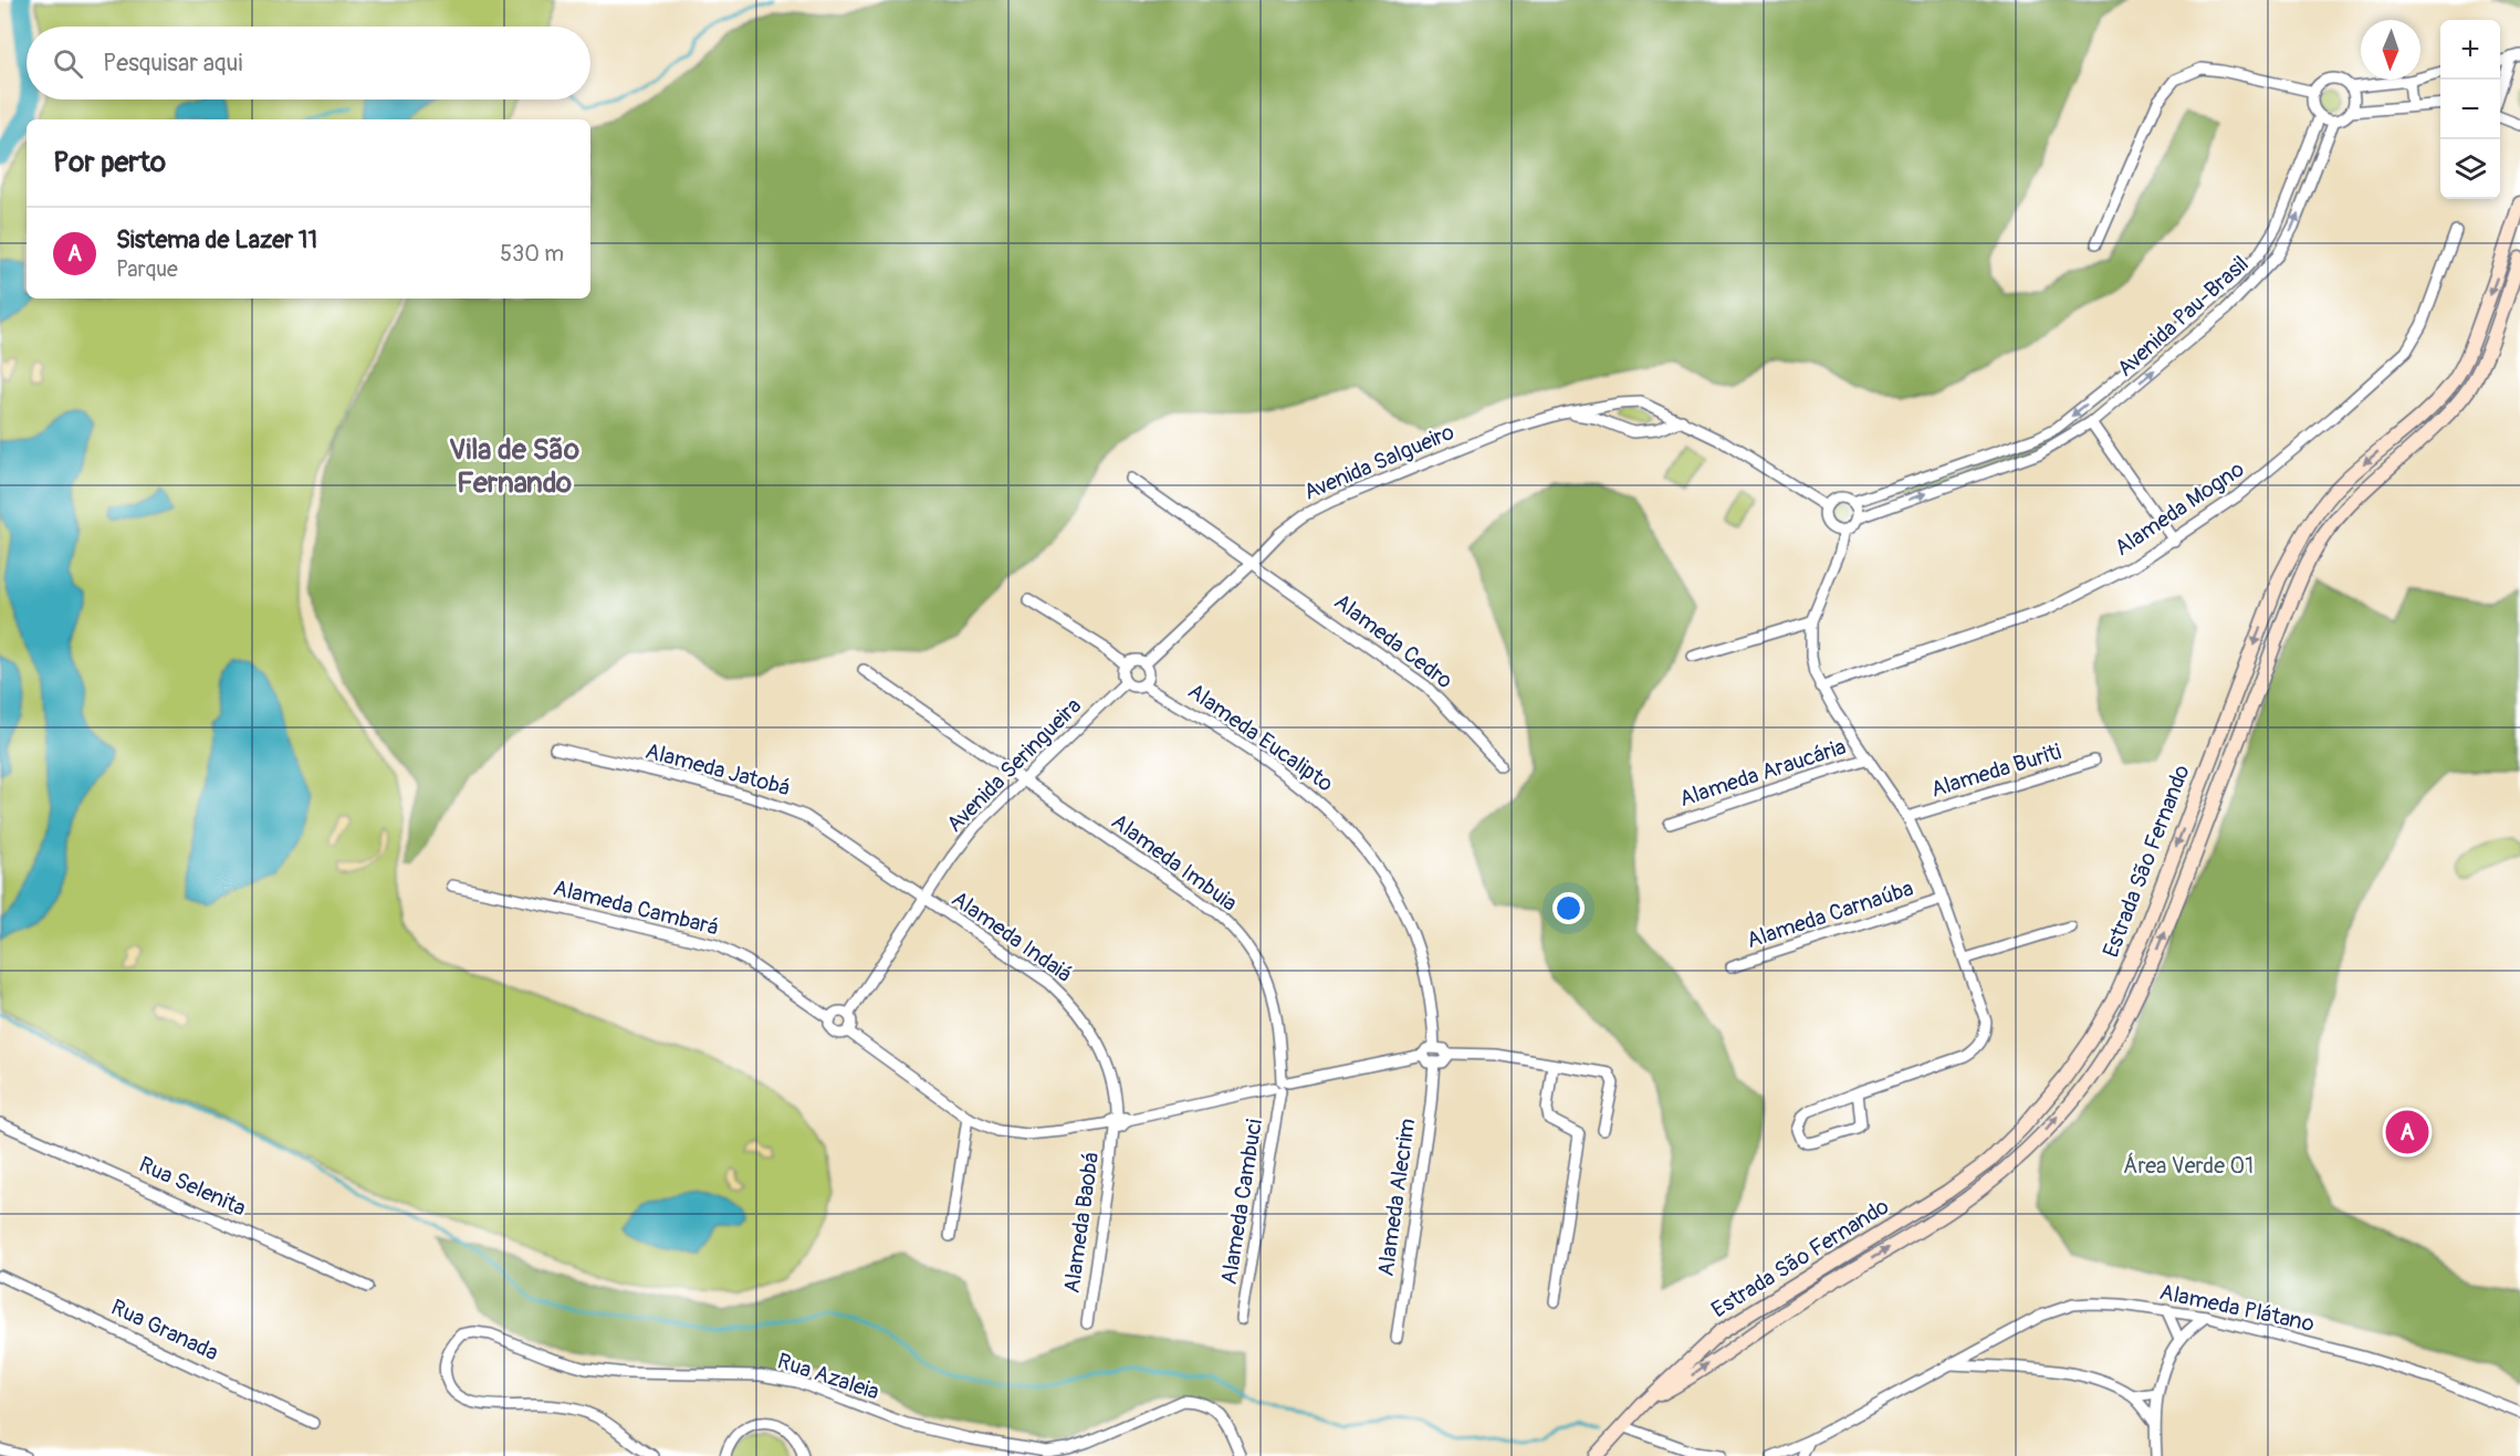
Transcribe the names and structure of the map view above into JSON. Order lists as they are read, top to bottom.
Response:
{
  "streets": {
    "main road": ["Estrada São Fernando"],
    "street": [
      "Avenida Pau-Brasil",
      "Avenida Salgueiro",
      "Alameda Mogno",
      "Alameda Cedro",
      "Alameda Eucalipto",
      "Avenida Seringueira",
      "Alameda Jatobá",
      "Alameda Buriti",
      "Alameda Araucária",
      "Alameda Imbuia",
      "Alameda Cambará",
      "Alameda Carnaúba",
      "Alameda Indaiá",
      "Rua Selenita",
      "Alameda Alecrim",
      "Alameda Cambuci",
      "Alameda Baobá",
      "Alameda Plátano",
      "Rua Granada",
      "Rua Azaleia"
    ]
  },
  "crossings": [
    ["Avenida Salgueiro", "Alameda Cedro"],
    ["Avenida Salgueiro", "Alameda Eucalipto"],
    ["Avenida Salgueiro", "Avenida Seringueira"],
    ["Alameda Eucalipto", "Avenida Seringueira"],
    ["Alameda Eucalipto", "Alameda Alecrim"],
    ["Avenida Seringueira", "Alameda Jatobá"],
    ["Avenida Seringueira", "Alameda Imbuia"],
    ["Avenida Seringueira", "Alameda Cambará"],
    ["Avenida Seringueira", "Alameda Indaiá"],
    ["Alameda Jatobá", "Alameda Indaiá"],
    ["Alameda Imbuia", "Alameda Cambuci"],
    ["Alameda Indaiá", "Alameda Baobá"]
  ],
  "districts": ["Vila de São Fernando"],
  "parks": ["Área Verde 01"],
  "north": "bottom",
  "page": {
    "map_buttons": ["+", "−"],
    "search": "Pesquisar aqui",
    "heading": "Por perto",
    "list": [
      {
        "mark": "A",
        "name": "Sistema de Lazer 11",
        "note": "Parque",
        "value": "530 m"
      }
    ],
    "pins": "A"
  }
}
